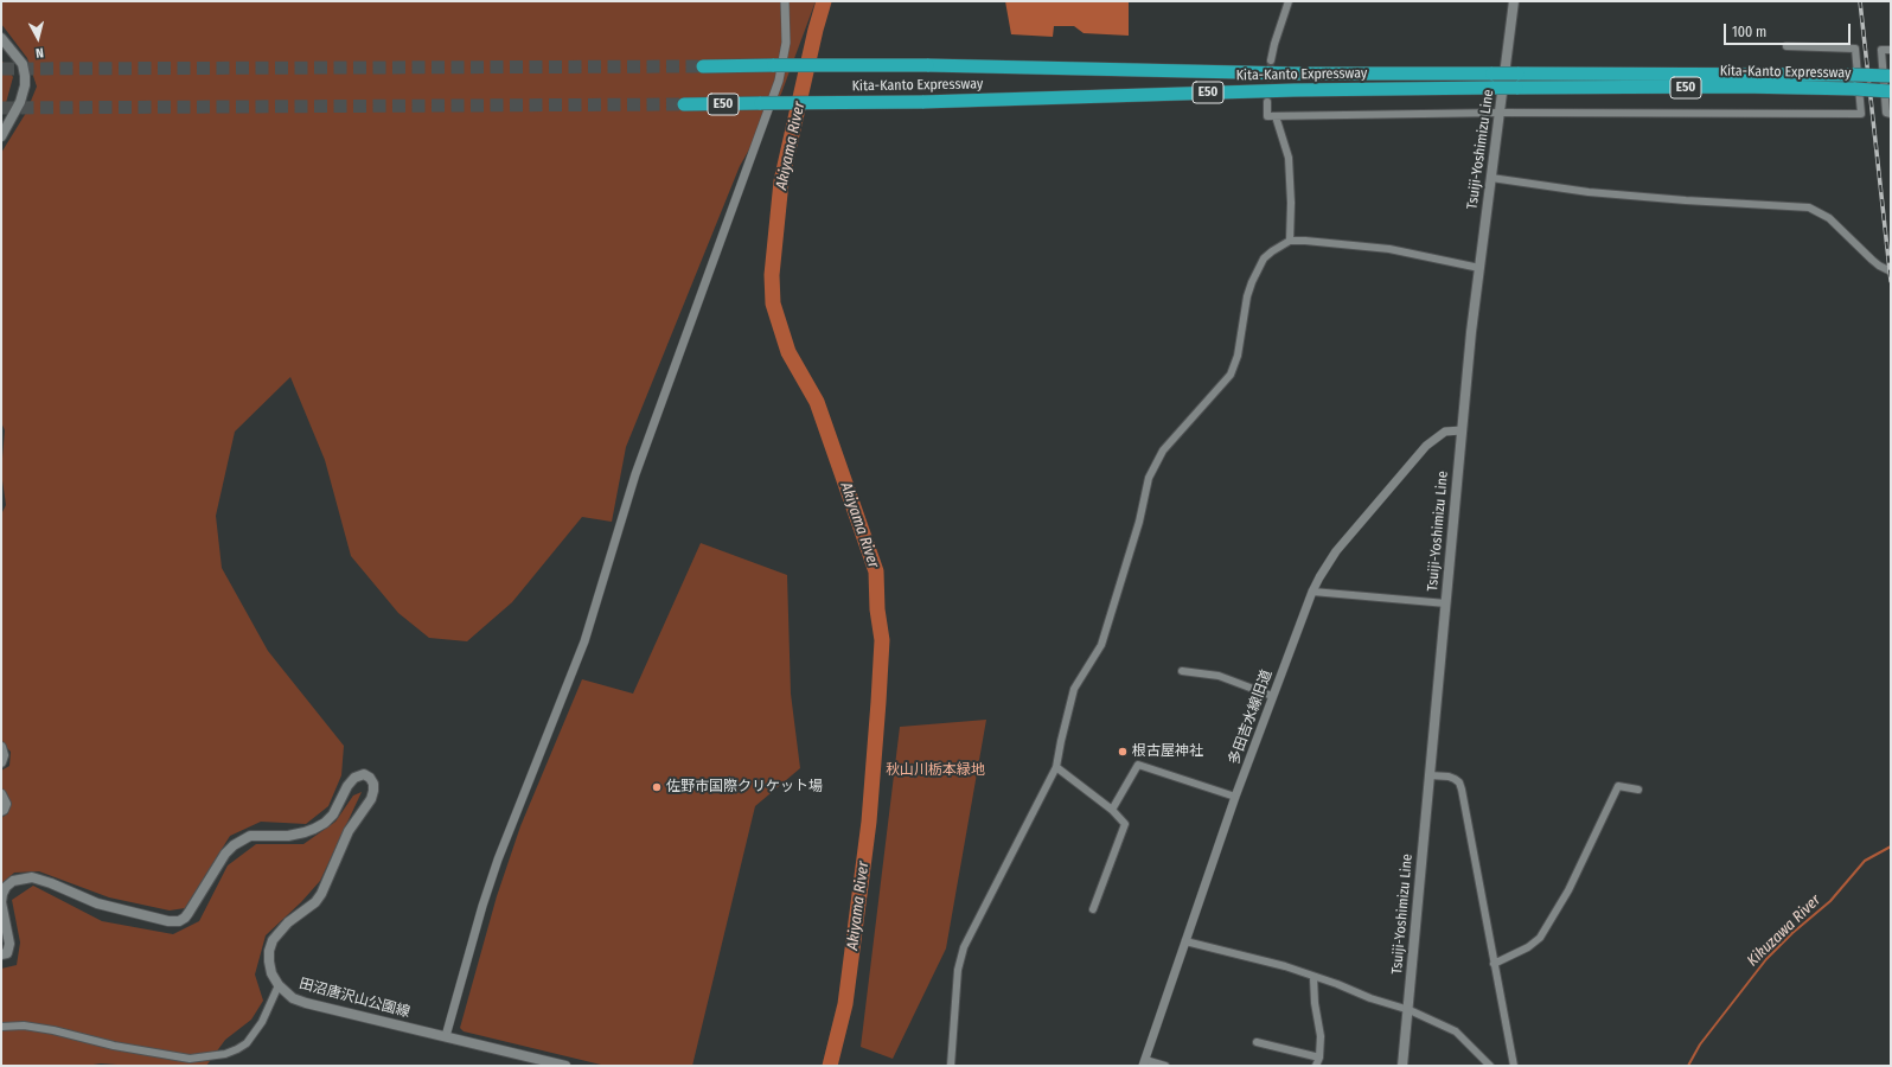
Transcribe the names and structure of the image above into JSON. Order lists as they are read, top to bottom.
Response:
{
  "streets": {
    "highway": ["Kita-Kanto Expressway", "E50"],
    "main road": ["Tsuiji-Yoshimizu Line", "田沼唐沢山公園線"],
    "street": ["多田吉水線旧道"]
  },
  "crossings": [
    ["Tsuiji-Yoshimizu Line", "多田吉水線旧道"]
  ],
  "water": ["Akiyama River", "Kikuzawa River"],
  "parks": ["秋山川栃本緑地"],
  "places": ["根古屋神社", "佐野市国際クリケット場"],
  "scale_bar": "100 m",
  "north": "bottom"
}
